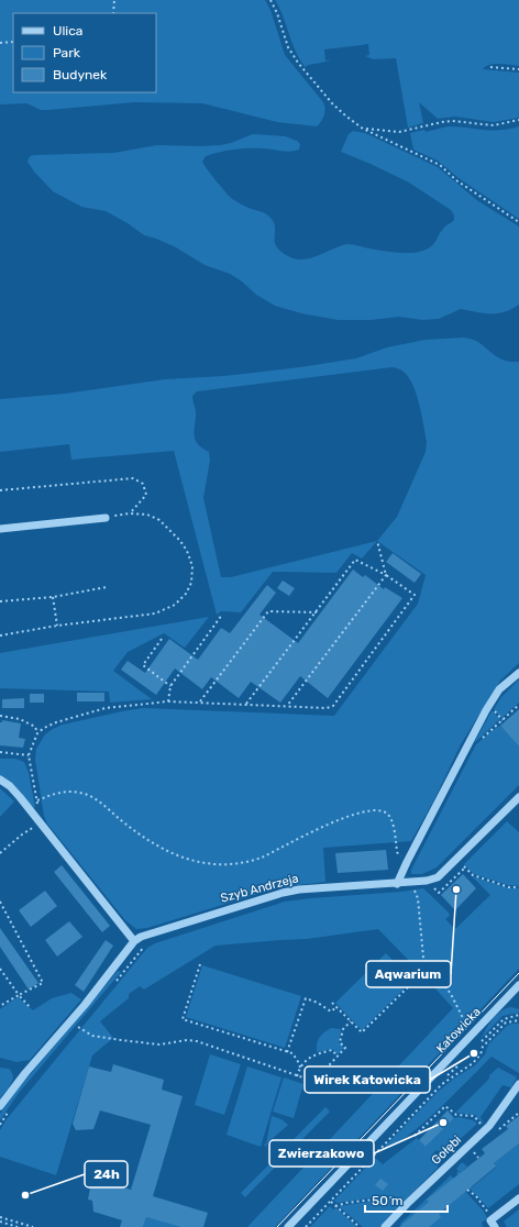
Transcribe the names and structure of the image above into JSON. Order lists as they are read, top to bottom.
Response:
{
  "streets": {
    "street": ["Szyb Andrzeja", "Katowicka", "Gołębi"]
  },
  "places": [
    "Aqwarium",
    "Wirek Katowicka",
    "Zwierzakowo",
    "24h"
  ],
  "legend": ["Ulica", "Park", "Budynek"],
  "scale_bar": "50 m"
}
